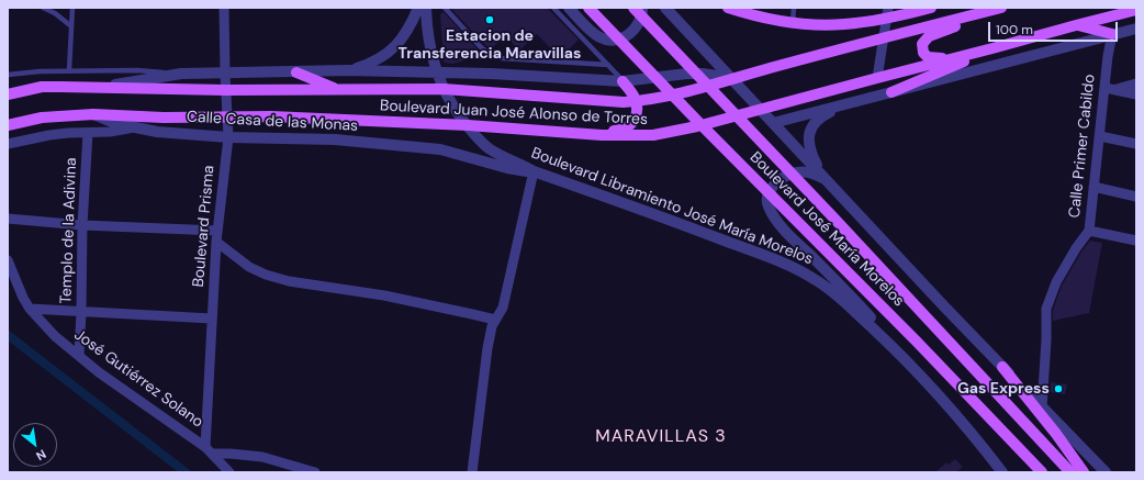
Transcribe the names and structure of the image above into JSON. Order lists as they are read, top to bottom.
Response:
{
  "streets": {
    "main road": ["Boulevard Juan José Alonso de Torres", "Boulevard José María Morelos"],
    "street": [
      "Calle Casa de las Monas",
      "Calle Primer Cabildo",
      "Boulevard Libramiento José María Morelos",
      "Boulevard Prisma",
      "Templo de la Adivina",
      "José Gutiérrez Solano"
    ]
  },
  "crossings": [
    ["Boulevard Juan José Alonso de Torres", "Boulevard Libramiento José María Morelos"],
    ["Boulevard Juan José Alonso de Torres", "Boulevard Prisma"],
    ["Calle Casa de las Monas", "Boulevard Libramiento José María Morelos"],
    ["Calle Casa de las Monas", "Boulevard Prisma"],
    ["Calle Casa de las Monas", "Templo de la Adivina"],
    ["Boulevard Prisma", "José Gutiérrez Solano"],
    ["Templo de la Adivina", "José Gutiérrez Solano"]
  ],
  "districts": ["MARAVILLAS 3"],
  "places": ["Estacion de Transferencia Maravillas", "Gas Express"],
  "scale_bar": "100 m",
  "north": "bottom right"
}
